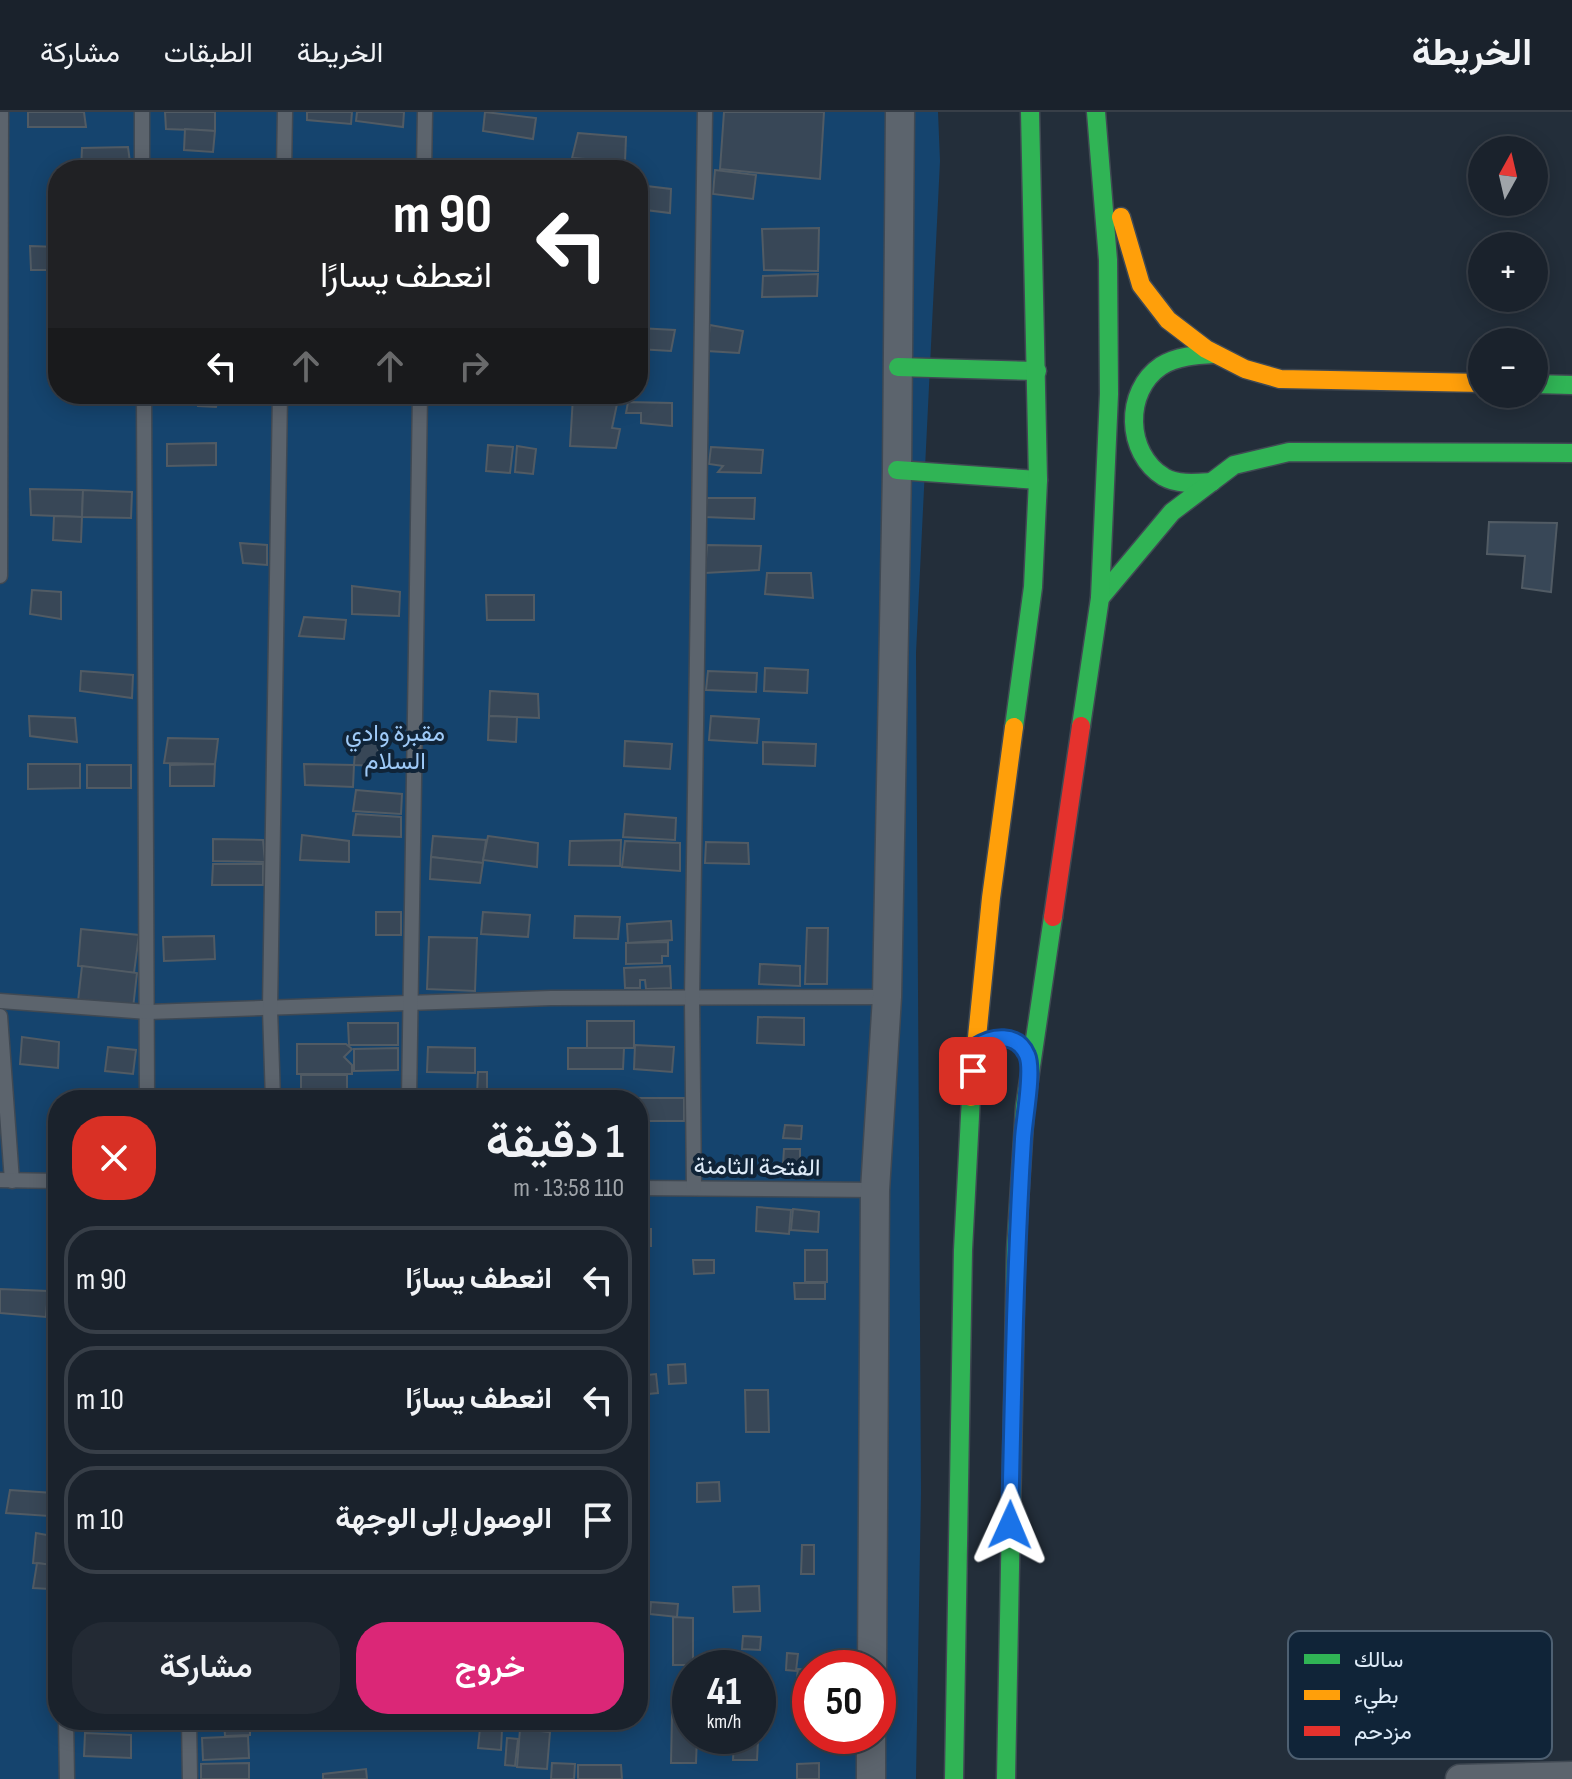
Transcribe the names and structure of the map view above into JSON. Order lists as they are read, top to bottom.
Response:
{
  "streets": {
    "lane": ["الفتحة الثامنة"]
  },
  "parks": ["مقبرة وادي السلام"],
  "legend": ["سالك", "بطيء", "مزدحم"],
  "north": "top",
  "page": {
    "header": "الخريطة",
    "nav": ["الخريطة", "الطبقات", "مشاركة"],
    "map_buttons": ["+", "−"],
    "turn": ["90 m", "انعطف يسارًا"],
    "heading": ["1 دقيقة", "110 m · 13:58"],
    "list": [
      {
        "name": "انعطف يسارًا",
        "value": "90 m"
      },
      {
        "name": "انعطف يسارًا",
        "value": "10 m"
      },
      {
        "name": "الوصول إلى الوجهة",
        "value": "10 m"
      }
    ],
    "buttons": ["خروج", "مشاركة"],
    "speed": "41 km/h",
    "limit": "50"
  }
}
